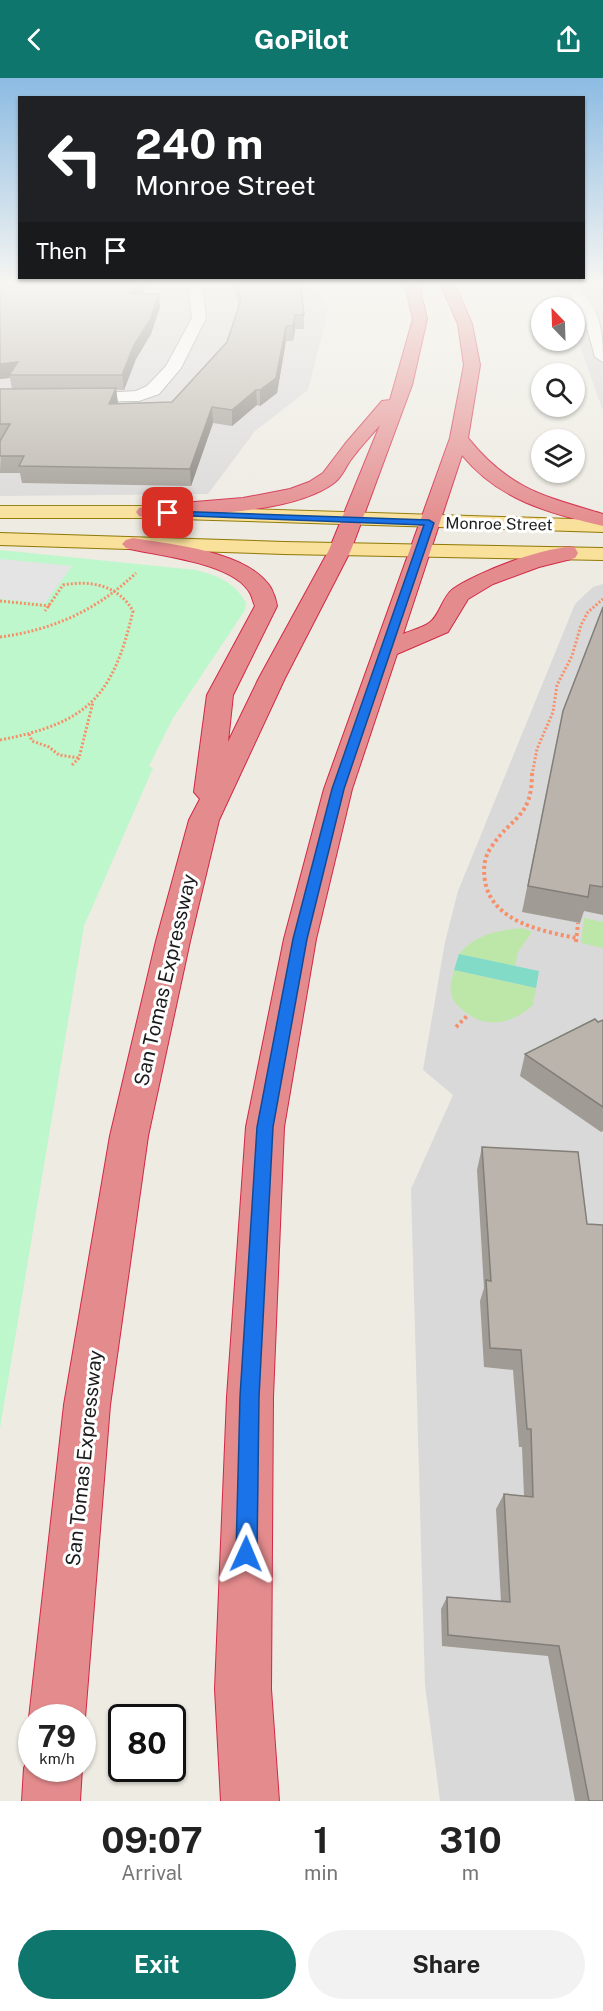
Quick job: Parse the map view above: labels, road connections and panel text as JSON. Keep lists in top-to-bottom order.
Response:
{
  "streets": {
    "highway": ["San Tomas Expressway"],
    "main road": ["Monroe Street"]
  },
  "crossings": [
    ["Monroe Street", "San Tomas Expressway"]
  ],
  "north": "top left",
  "page": {
    "header": "GoPilot",
    "turn": ["240 m", "Monroe Street"],
    "then": "Then",
    "speed": "79 km/h",
    "limit": "80",
    "eta": [
      "09:07",
      "Arrival",
      "1",
      "min",
      "310",
      "m"
    ],
    "buttons": ["Exit", "Share"]
  }
}
